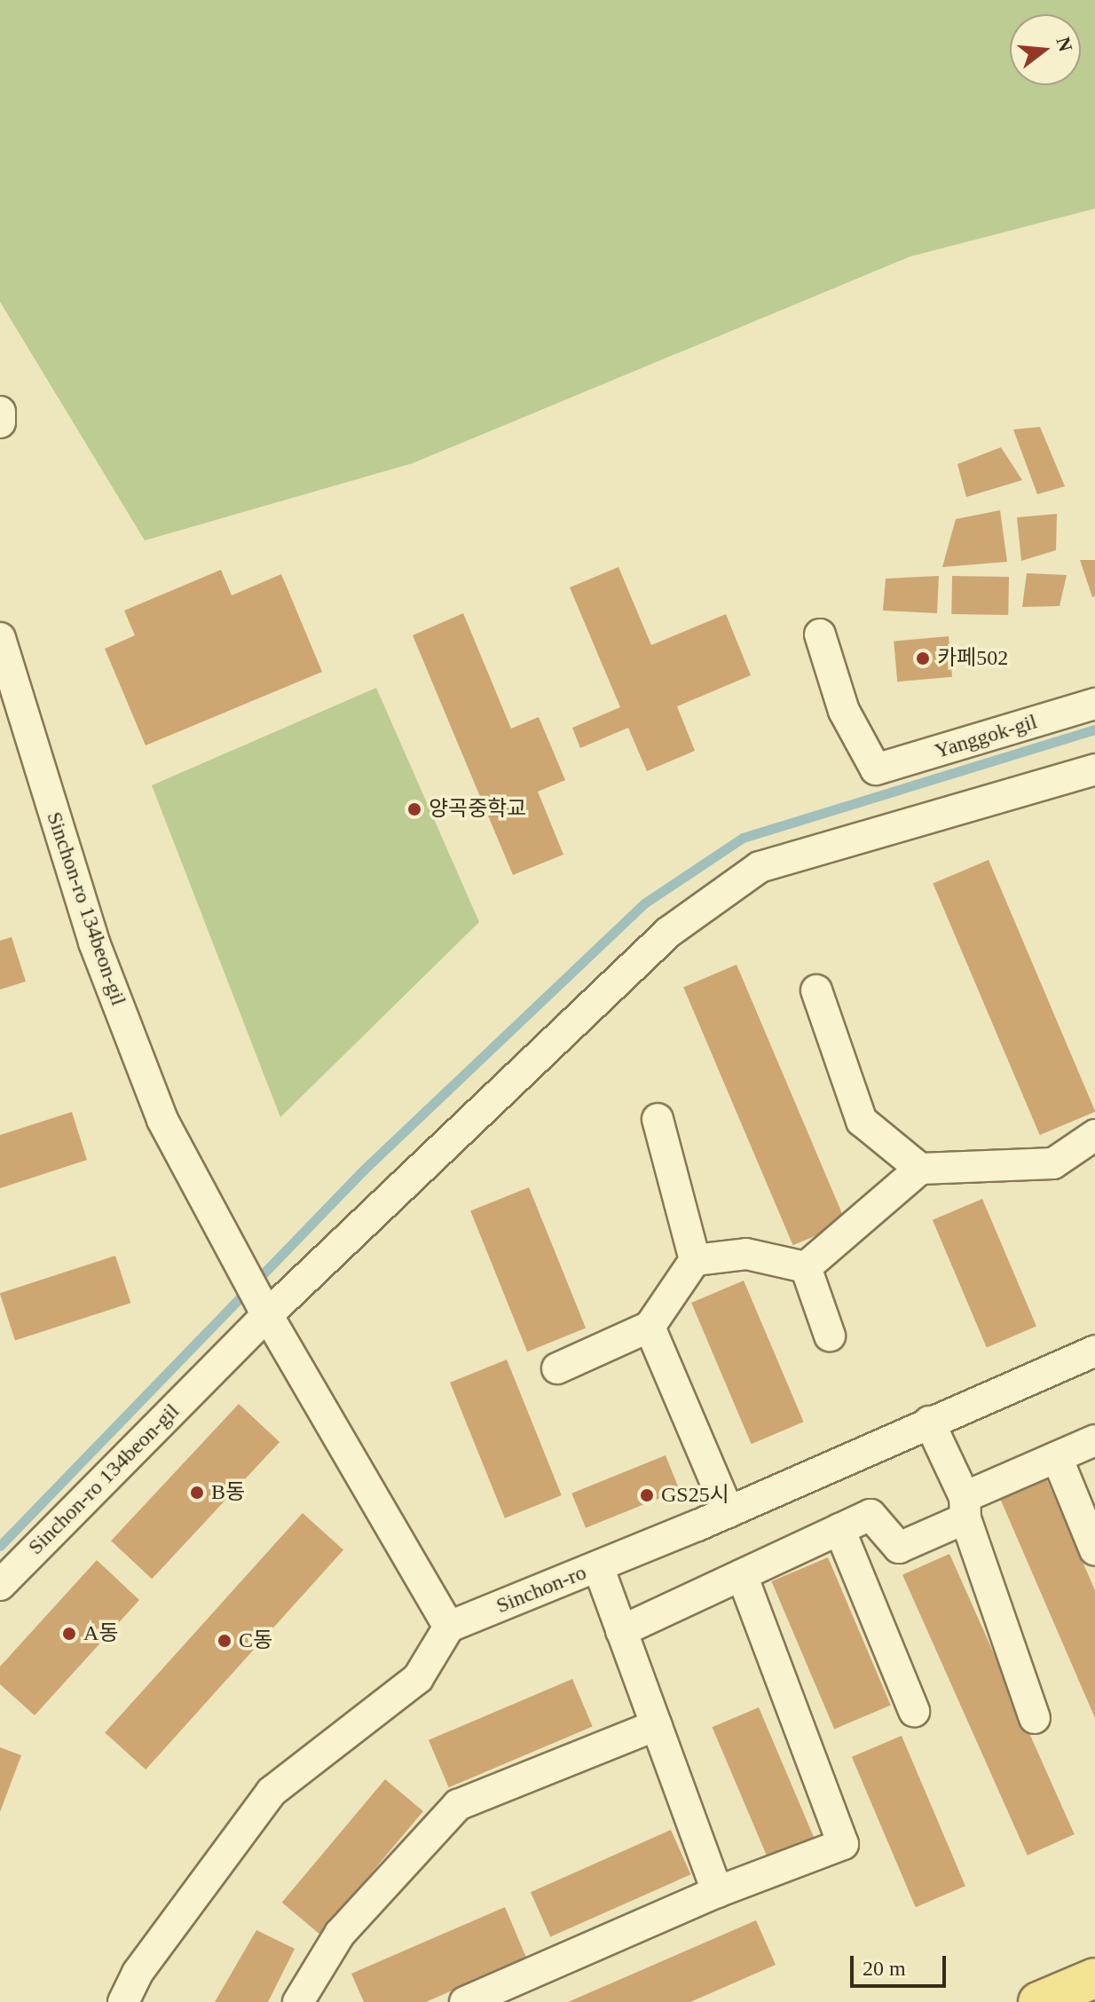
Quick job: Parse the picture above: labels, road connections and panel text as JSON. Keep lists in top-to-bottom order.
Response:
{
  "streets": {
    "street": ["Yanggok-gil", "Sinchon-ro 134beon-gil", "Sinchon-ro"]
  },
  "places": [
    "카페502",
    "양곡중학교",
    "B동",
    "GS25시",
    "A동",
    "C동"
  ],
  "scale_bar": "20 m",
  "north": "right"
}
